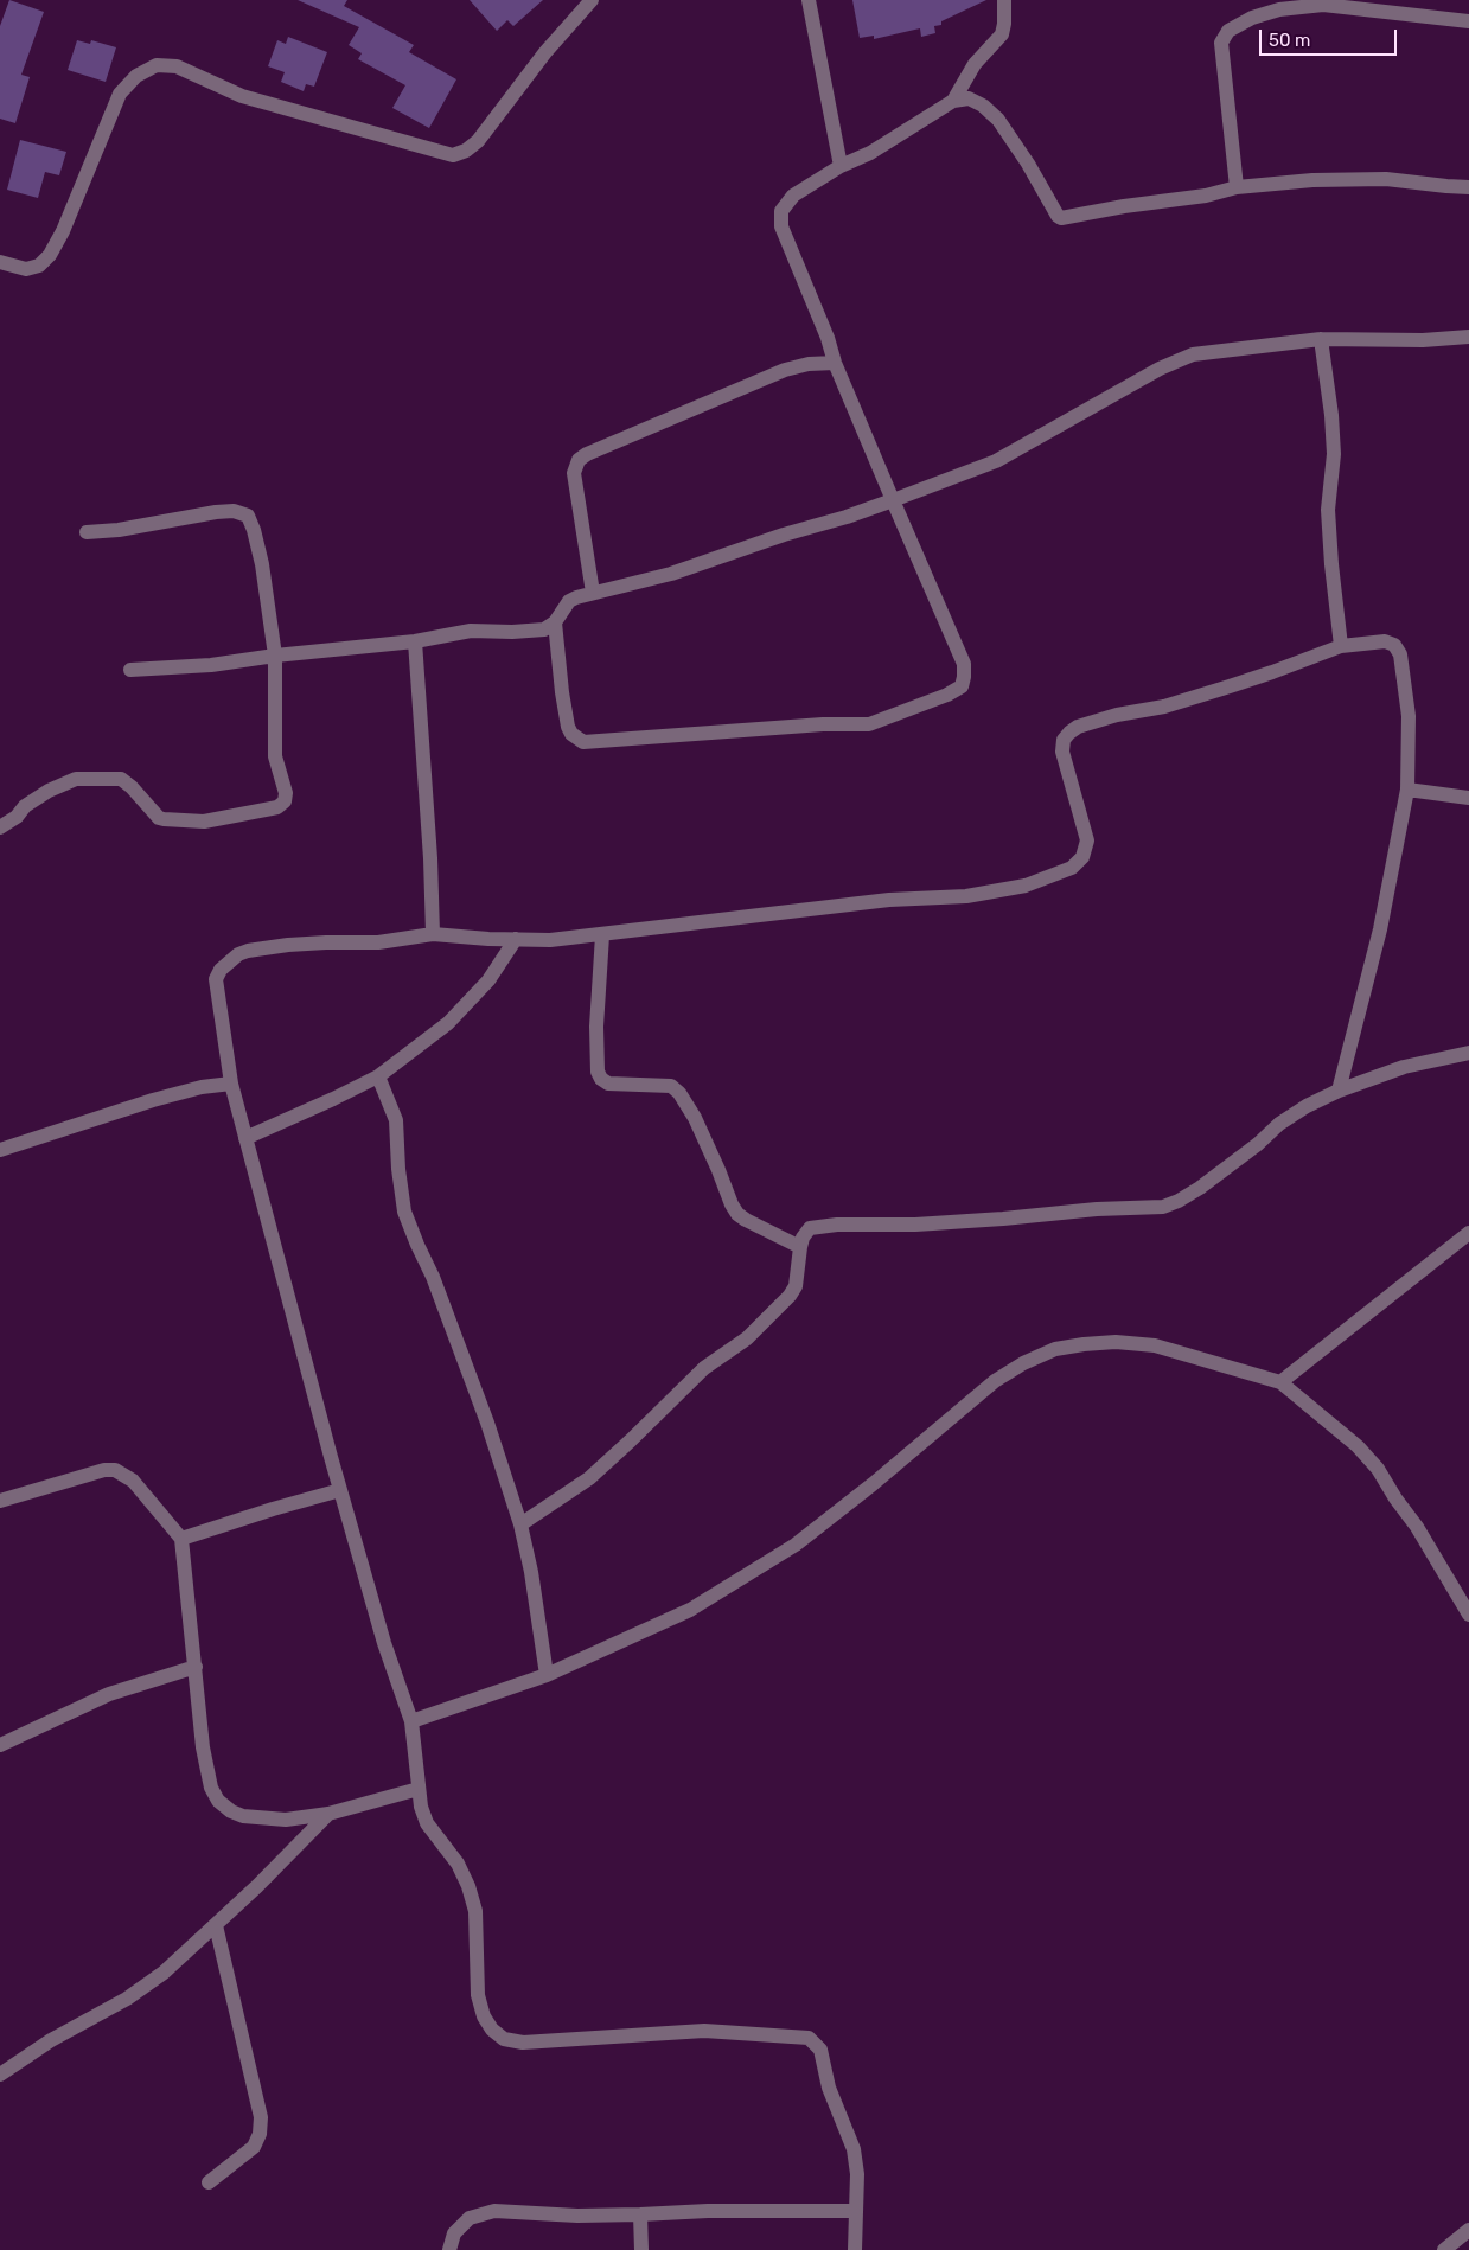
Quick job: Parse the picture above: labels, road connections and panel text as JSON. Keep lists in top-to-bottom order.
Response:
{
  "scale_bar": "50 m"
}
